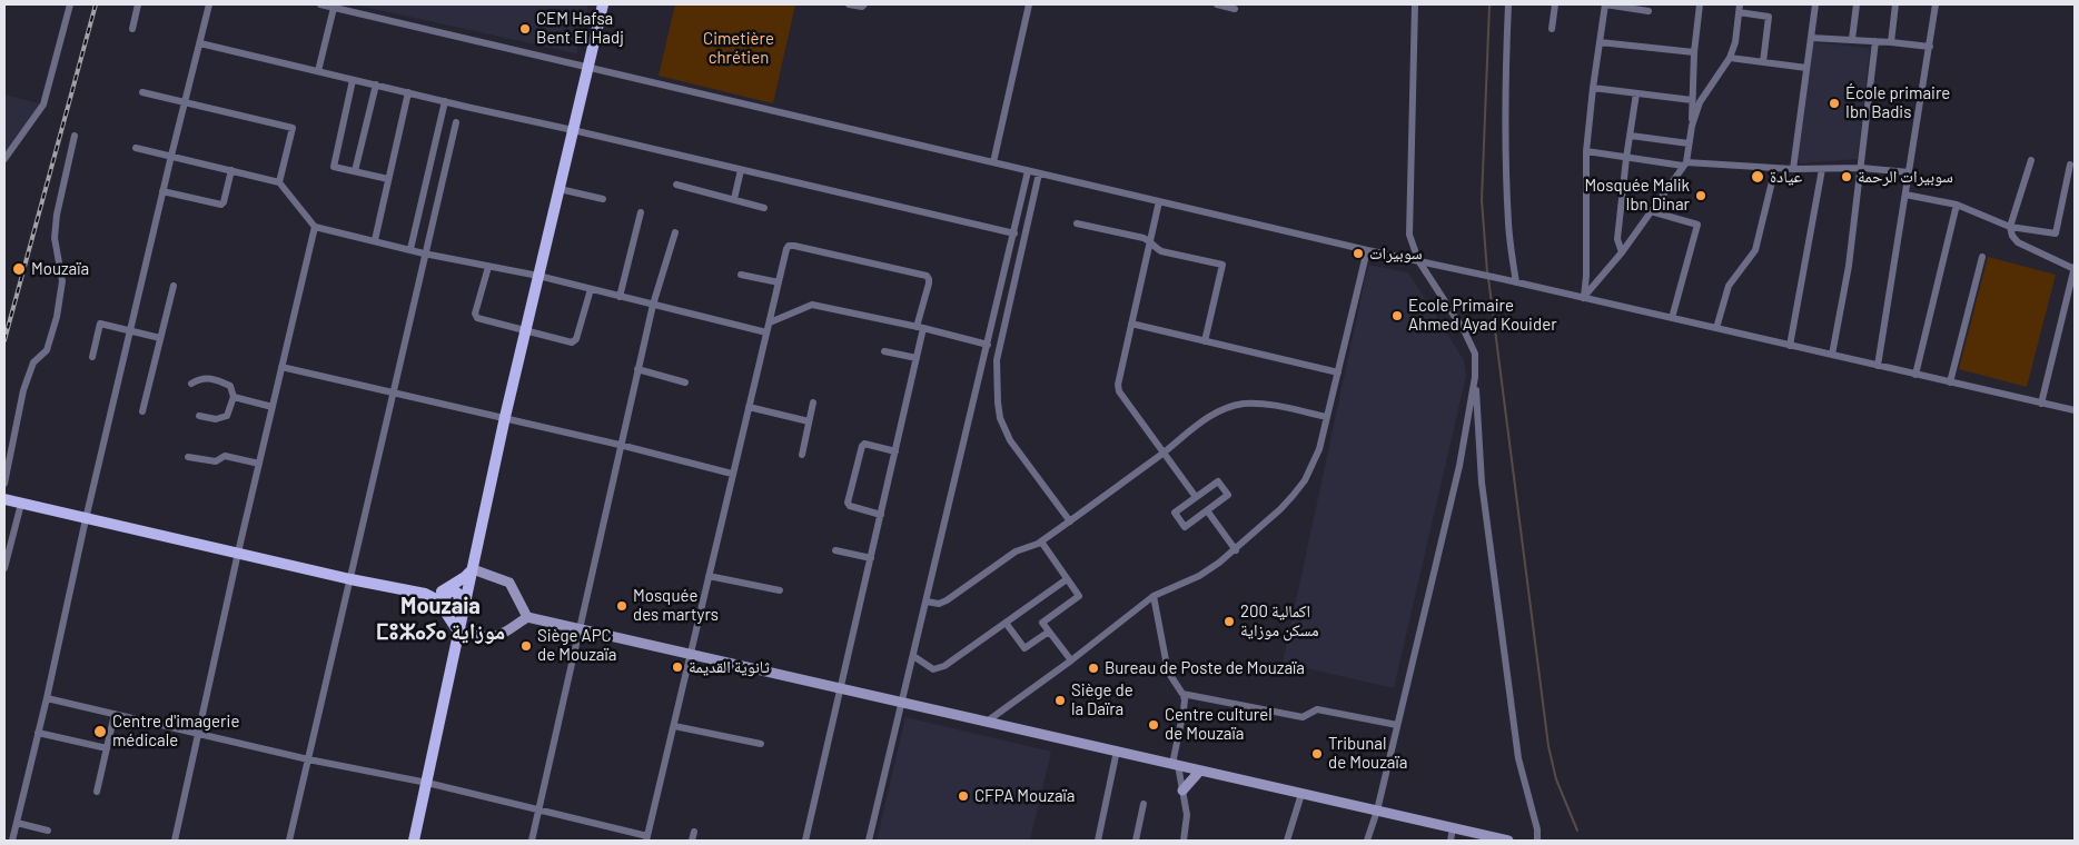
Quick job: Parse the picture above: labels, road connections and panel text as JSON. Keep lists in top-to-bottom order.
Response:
{
  "districts": ["Mouzaia ⵎⵓⵣⴰⵢⴰ موزاية"],
  "parks": ["Cimetière chrétien"],
  "places": [
    "CEM Hafsa Bent El Hadj",
    "École primaire Ibn Badis",
    "عيادة",
    "سوبيرات الرحمة",
    "Mosquée Malik Ibn Dinar",
    "سوبيرات",
    "Mouzaïa",
    "Ecole Primaire Ahmed Ayad Kouider",
    "Mosquée des martyrs",
    "اكمالية 200 مسكن موزاية",
    "Siège APC de Mouzaïa",
    "ثانوية القديمة",
    "Bureau de Poste de Mouzaïa",
    "Siège de la Daïra",
    "Centre culturel de Mouzaïa",
    "Centre d'imagerie médicale",
    "Tribunal de Mouzaïa",
    "CFPA Mouzaïa"
  ]
}
